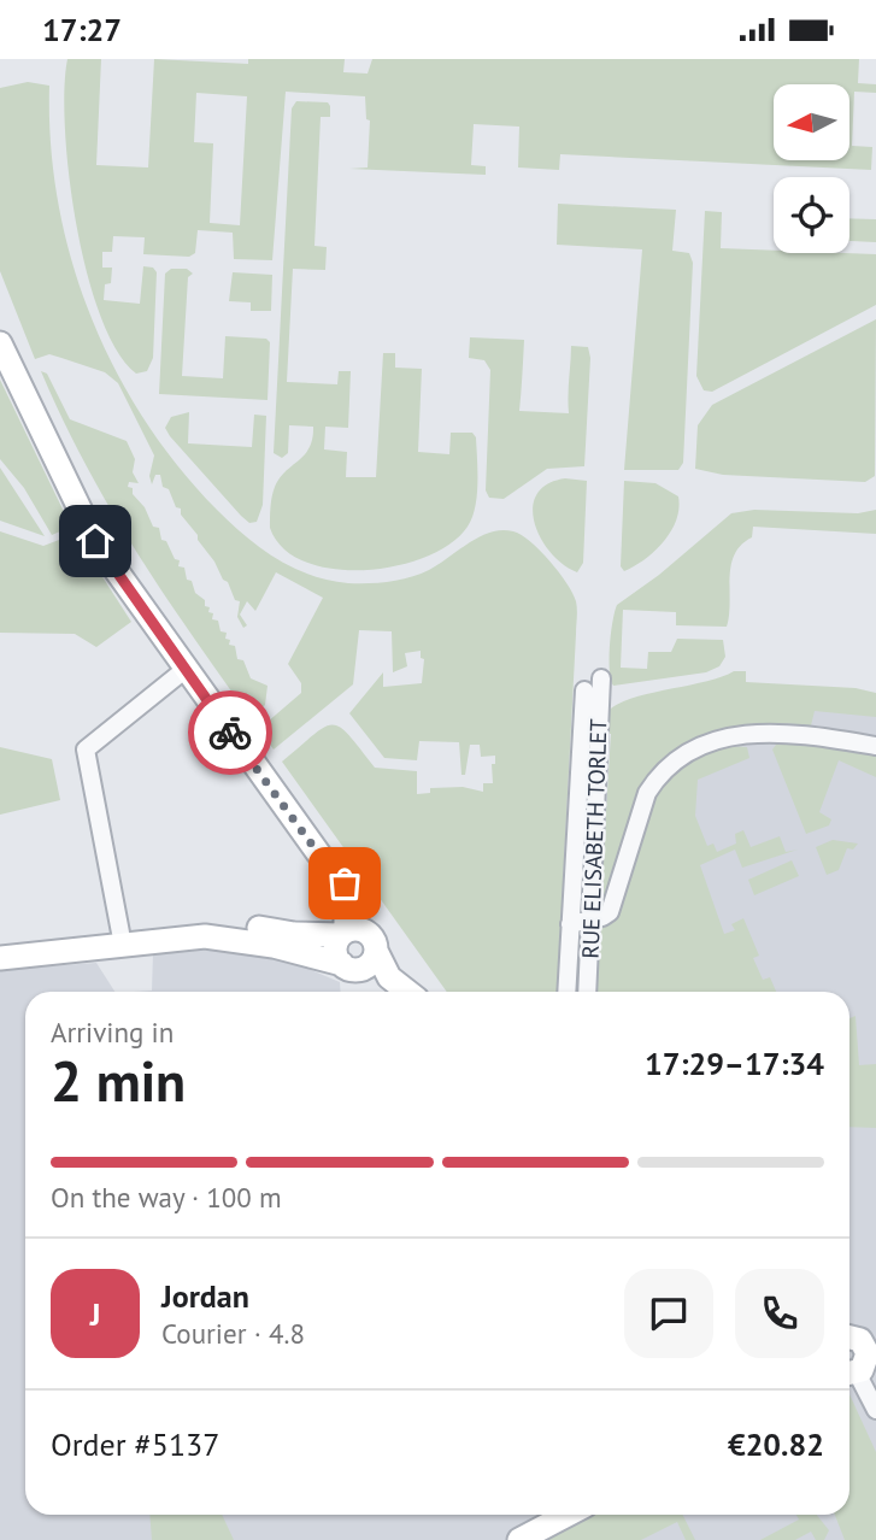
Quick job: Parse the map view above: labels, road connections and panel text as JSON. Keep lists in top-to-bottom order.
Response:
{
  "streets": {
    "street": ["RUE ELISABETH TORLET"]
  },
  "north": "left",
  "page": {
    "status": "17:27",
    "heading": ["2 min", "Arriving in", "17:29–17:34"],
    "panel": [
      "Jordan",
      "Courier · 4.8",
      "Order #5137",
      "€20.82"
    ],
    "bar": "On the way · 100 m",
    "round": "J"
  }
}
